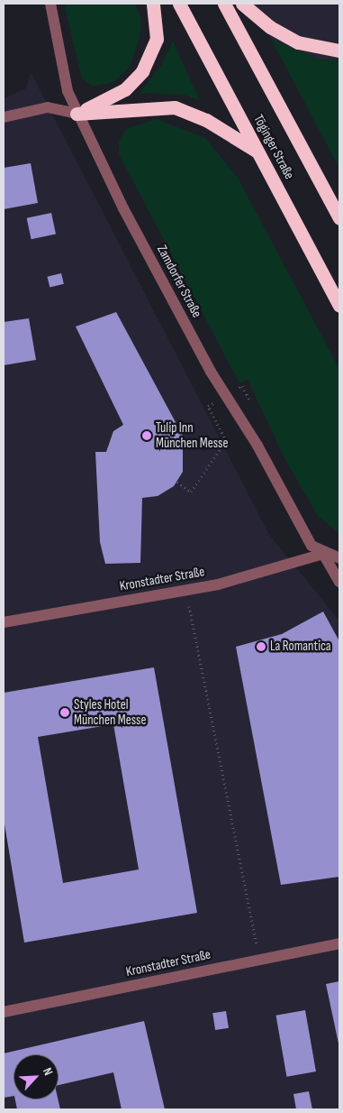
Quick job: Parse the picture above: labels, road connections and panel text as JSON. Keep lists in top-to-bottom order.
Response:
{
  "streets": {
    "highway": ["Töginger Straße"],
    "street": ["Zamdorfer Straße", "Kronstadter Straße"]
  },
  "crossings": [
    ["Zamdorfer Straße", "Kronstadter Straße"]
  ],
  "places": ["Tulip Inn München Messe", "La Romantica", "Styles Hotel München Messe"],
  "north": "top right"
}
